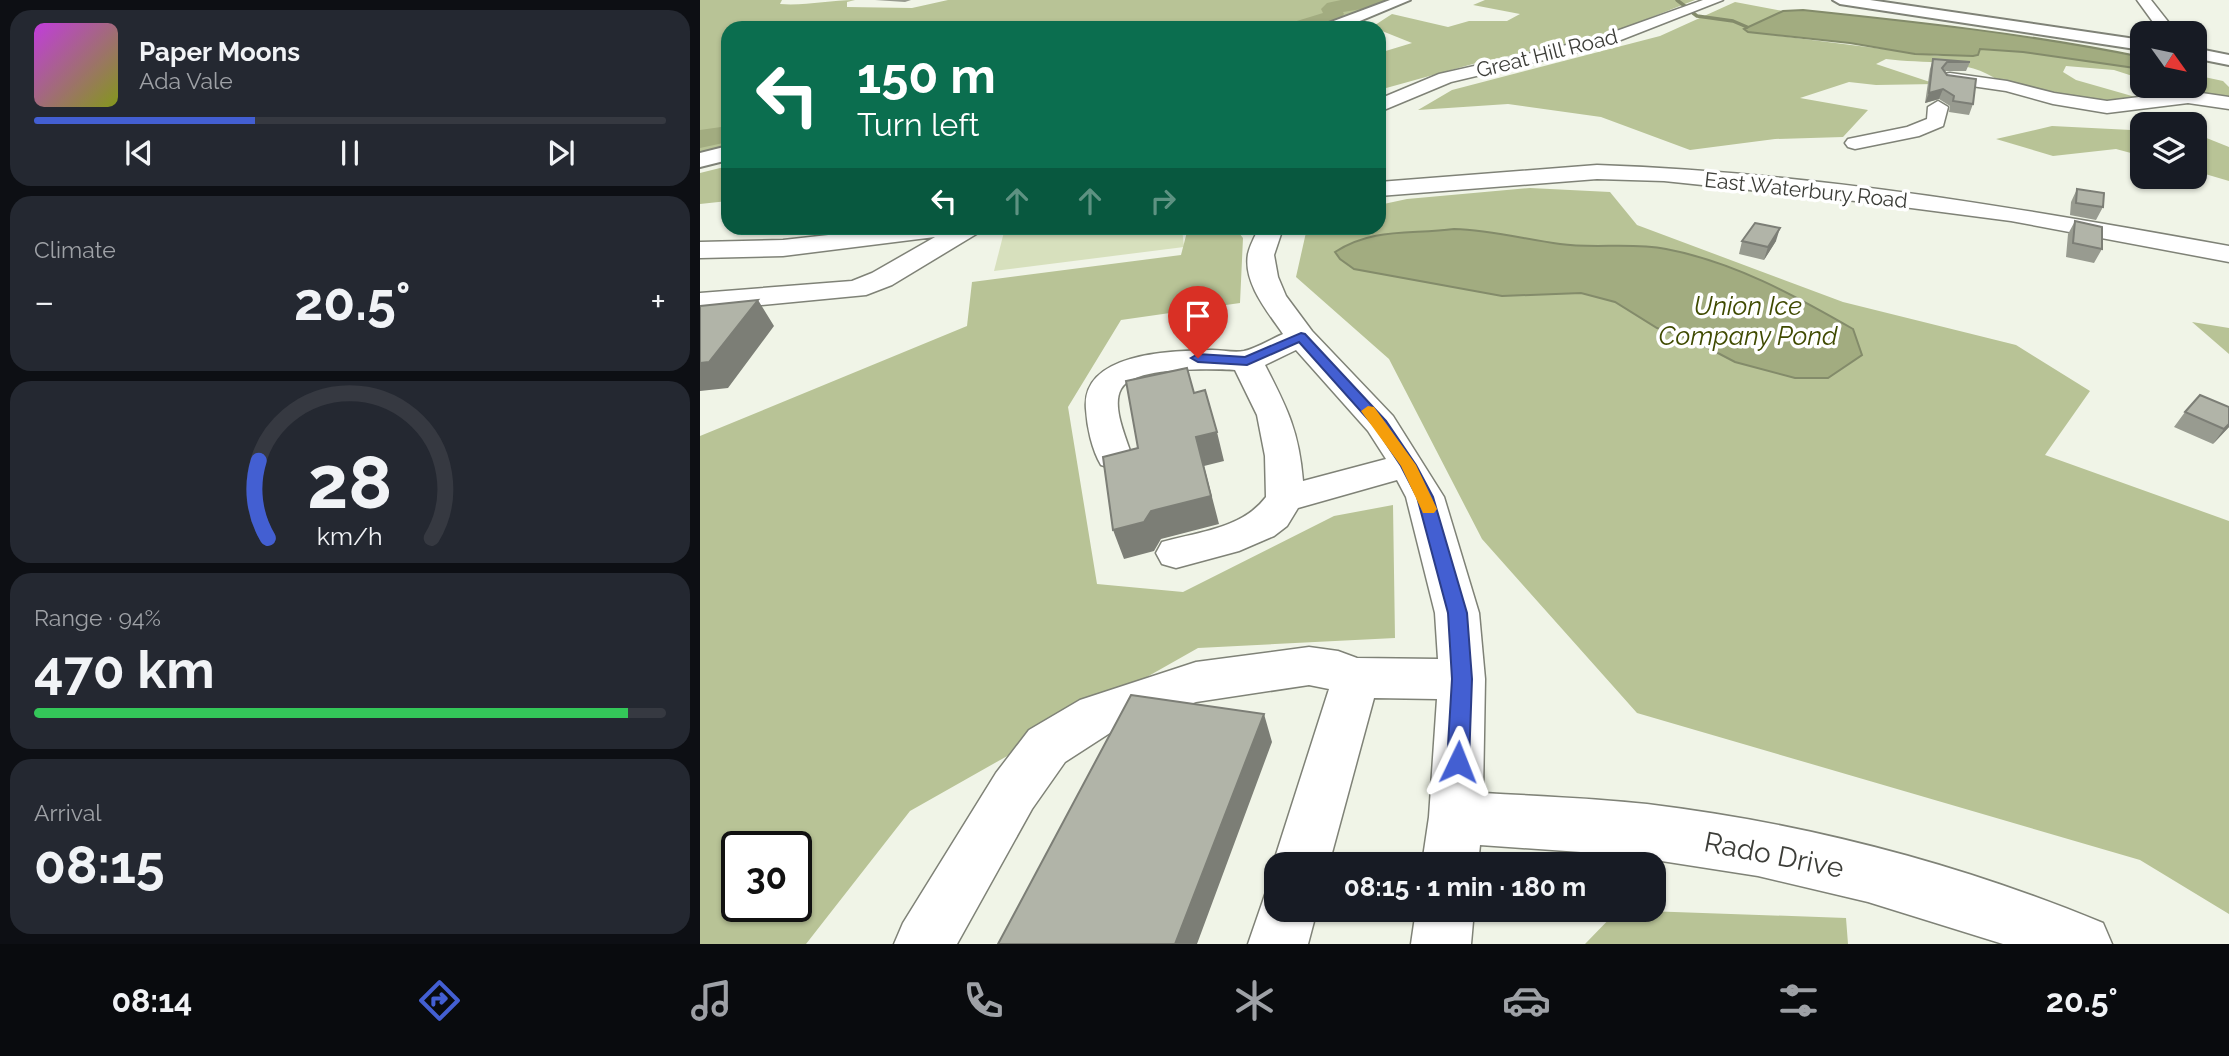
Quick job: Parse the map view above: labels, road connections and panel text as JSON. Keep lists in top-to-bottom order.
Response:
{
  "streets": {
    "street": ["Great Hill Road", "East Waterbury Road", "Rado Drive"]
  },
  "water": ["Union Ice Company Pond"],
  "north": "bottom right",
  "page": {
    "turn": ["150 m", "Turn left"],
    "song": ["Paper Moons", "Ada Vale"],
    "tile": [
      "Climate",
      ["Range · 94%", "470 km"],
      ["Arrival", "08:15"]
    ],
    "heat": ["−", "20.5°", "+"],
    "limit": "30",
    "trip": "08:15 · 1 min · 180 m",
    "tabs": ["08:14", "20.5°"],
    "gauge": ["28", "km/h"]
  }
}
